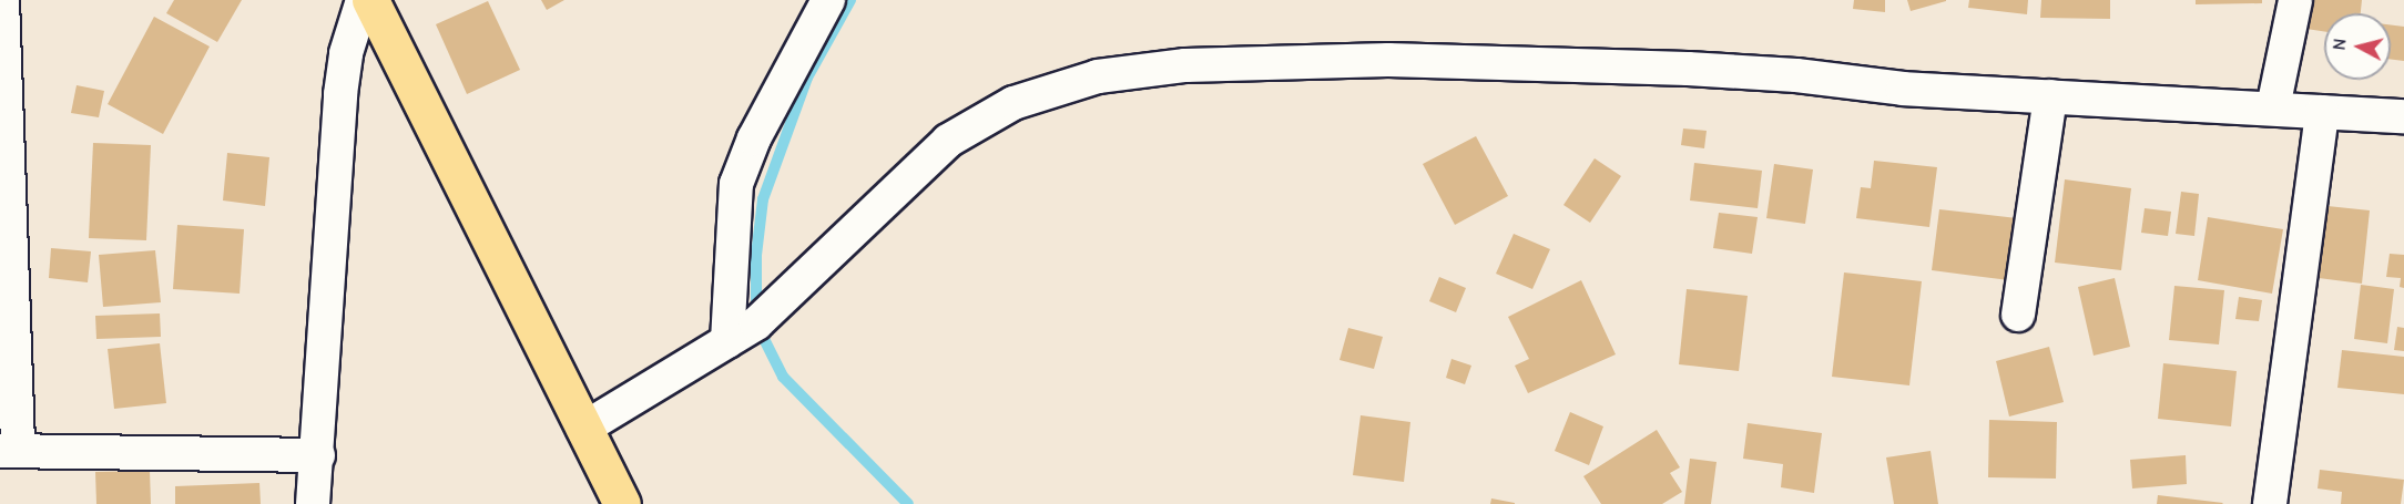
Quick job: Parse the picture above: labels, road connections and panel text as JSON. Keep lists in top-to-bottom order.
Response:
{
  "north": "left"
}
